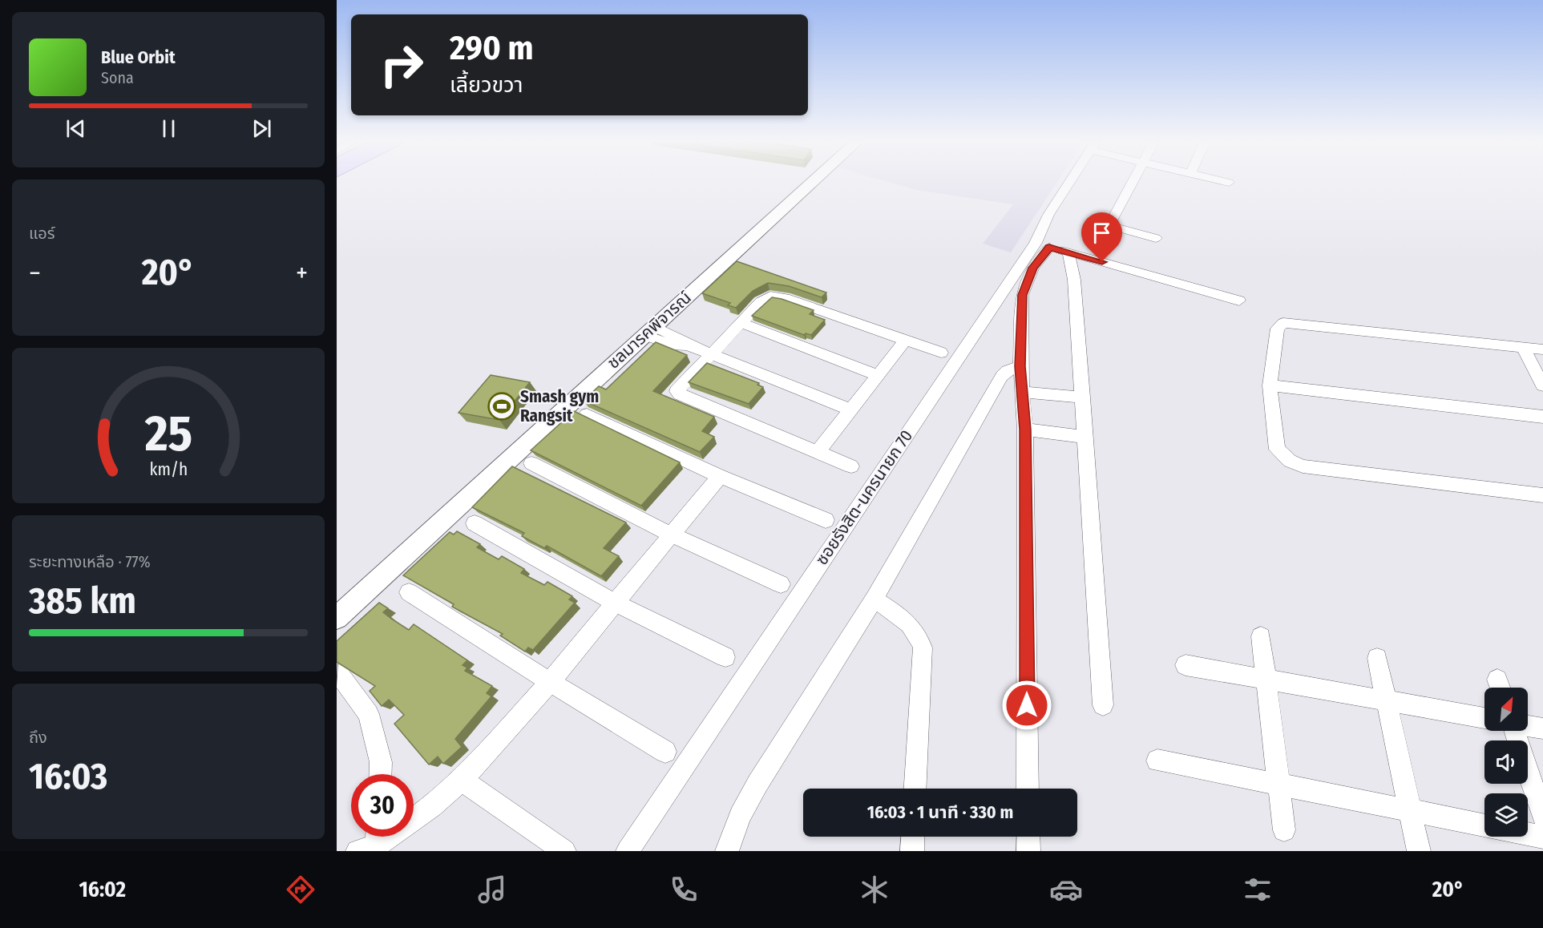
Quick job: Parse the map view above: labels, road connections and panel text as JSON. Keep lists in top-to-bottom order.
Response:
{
  "streets": {
    "street": ["ชลมารคพิจารณ์", "ซอยรังสิต-นครนายก 70"]
  },
  "places": {
    "sports": ["Smash gym Rangsit"]
  },
  "north": "top right",
  "page": {
    "turn": ["290 m", "เลี้ยวขวา"],
    "song": ["Blue Orbit", "Sona"],
    "tile": [
      "แอร์",
      ["ระยะทางเหลือ · 77%", "385 km"],
      ["ถึง", "16:03"]
    ],
    "heat": ["−", "20°", "+"],
    "limit": "30",
    "trip": "16:03 · 1 นาที · 330 m",
    "tabs": ["16:02", "20°"],
    "gauge": ["25", "km/h"]
  }
}
